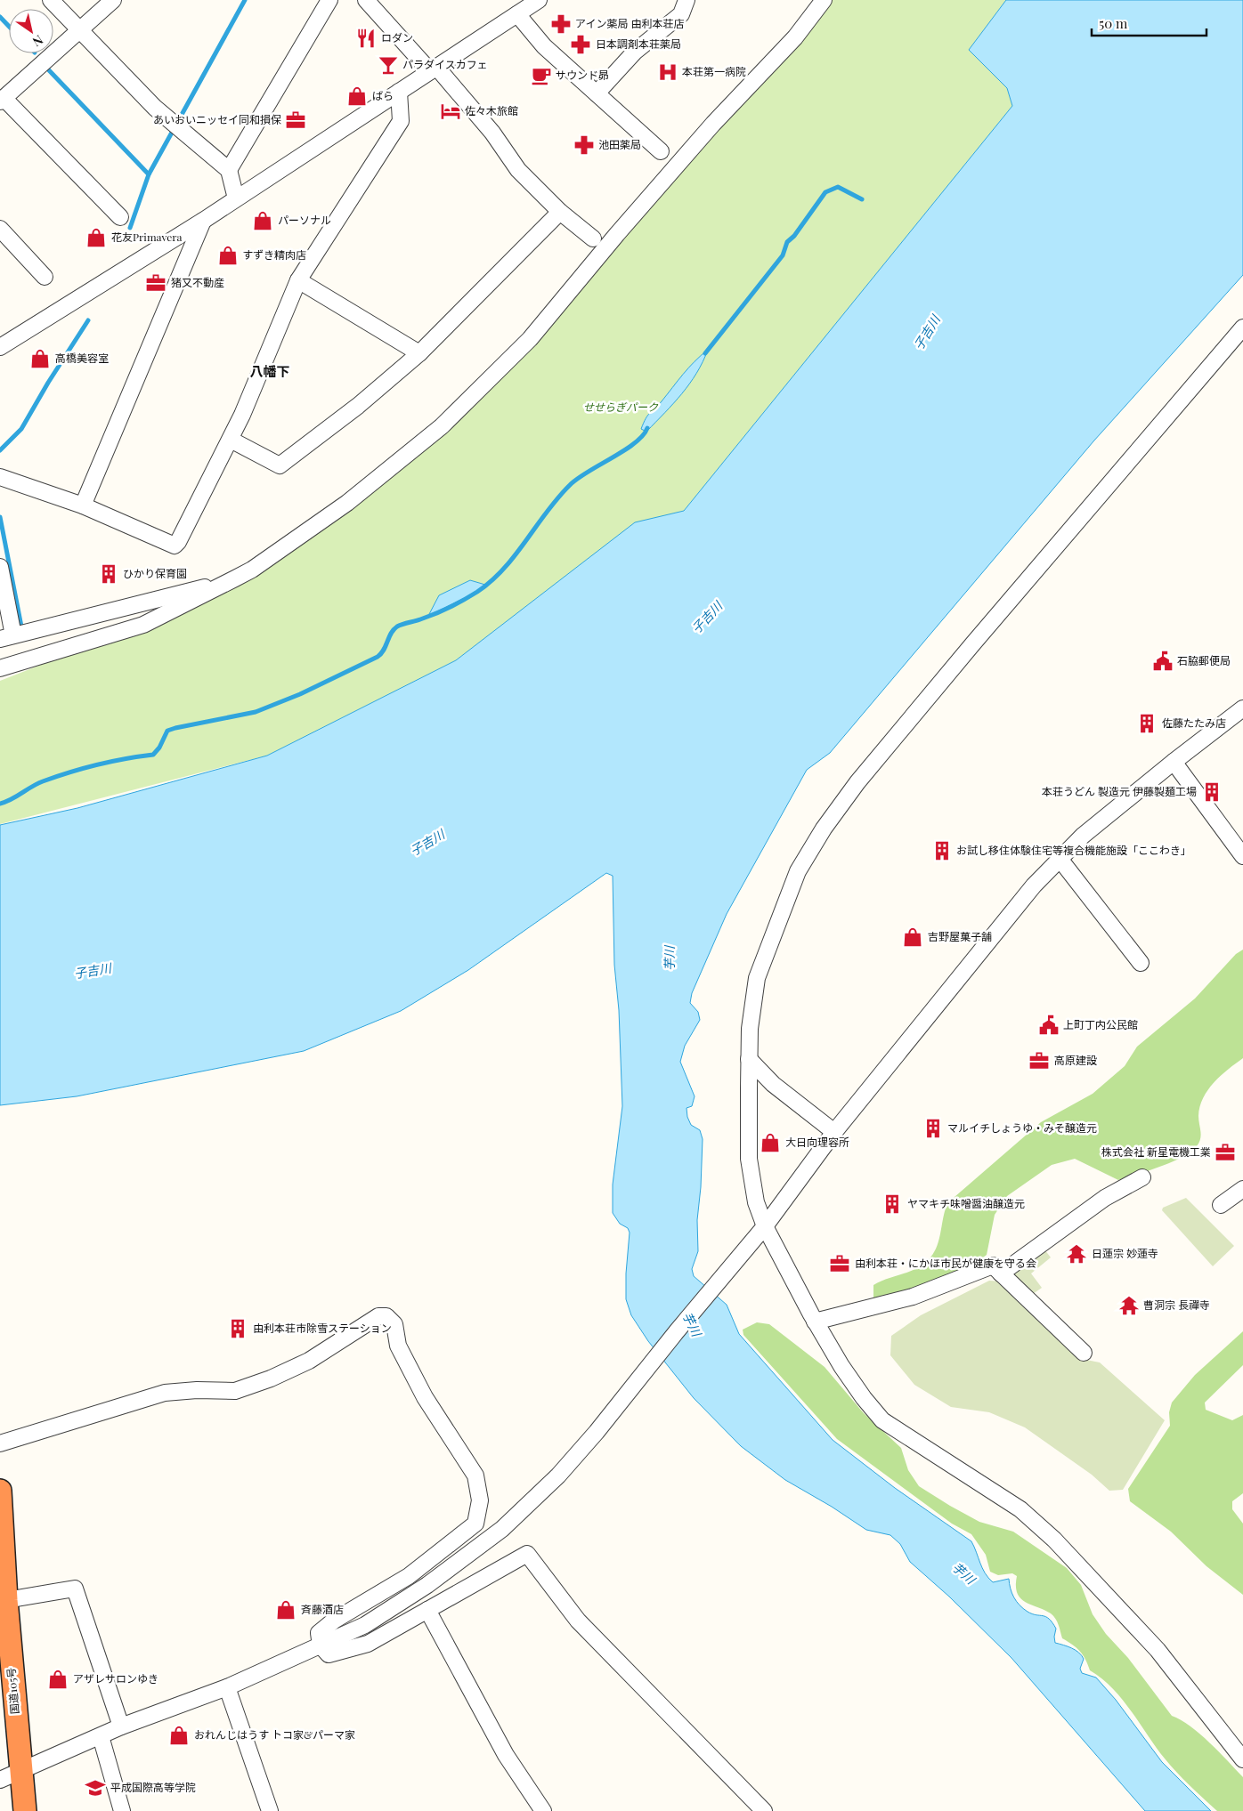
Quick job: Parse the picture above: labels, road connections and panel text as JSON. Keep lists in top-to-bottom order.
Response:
{
  "streets": {
    "highway": ["国道105号"]
  },
  "districts": ["八幡下"],
  "water": ["子吉川", "芋川"],
  "parks": ["せせらぎパーク"],
  "places": {
    "pharmacy": ["アイン薬局 由利本荘店", "日本調剤本荘薬局", "池田薬局"],
    "restaurant": ["ロダン"],
    "bar": ["パラダイスカフェ"],
    "hospital": ["本荘第一病院"],
    "cafe": ["サウンド昴"],
    "shop": [
      "ばら",
      "パーソナル",
      "花友Primavera",
      "すずき精肉店",
      "高橋美容室",
      "吉野屋菓子舗",
      "大日向理容所",
      "斉藤酒店",
      "アザレサロンゆき",
      "おれんじはうす トコ家&パーマ家"
    ],
    "hotel": ["佐々木旅館"],
    "office": [
      "あいおいニッセイ同和損保",
      "猪又不動産",
      "高原建設",
      "株式会社 新星電機工業",
      "由利本荘・にかほ市民が健康を守る会"
    ],
    "building": [
      "ひかり保育園",
      "佐藤たたみ店",
      "本荘うどん 製造元 伊藤製麺工場",
      "お試し移住体験住宅等複合機能施設「ここわき」",
      "マルイチしょうゆ・みそ醸造元",
      "ヤマキチ味噌醤油醸造元",
      "由利本荘市除雪ステーション"
    ],
    "public building": ["石脇郵便局", "上町丁内公民館"],
    "temple": ["日蓮宗 妙蓮寺", "曹洞宗 長禪寺"],
    "school or university": ["平成国際高等学院"]
  },
  "scale_bar": "50 m",
  "north": "bottom right"
}
